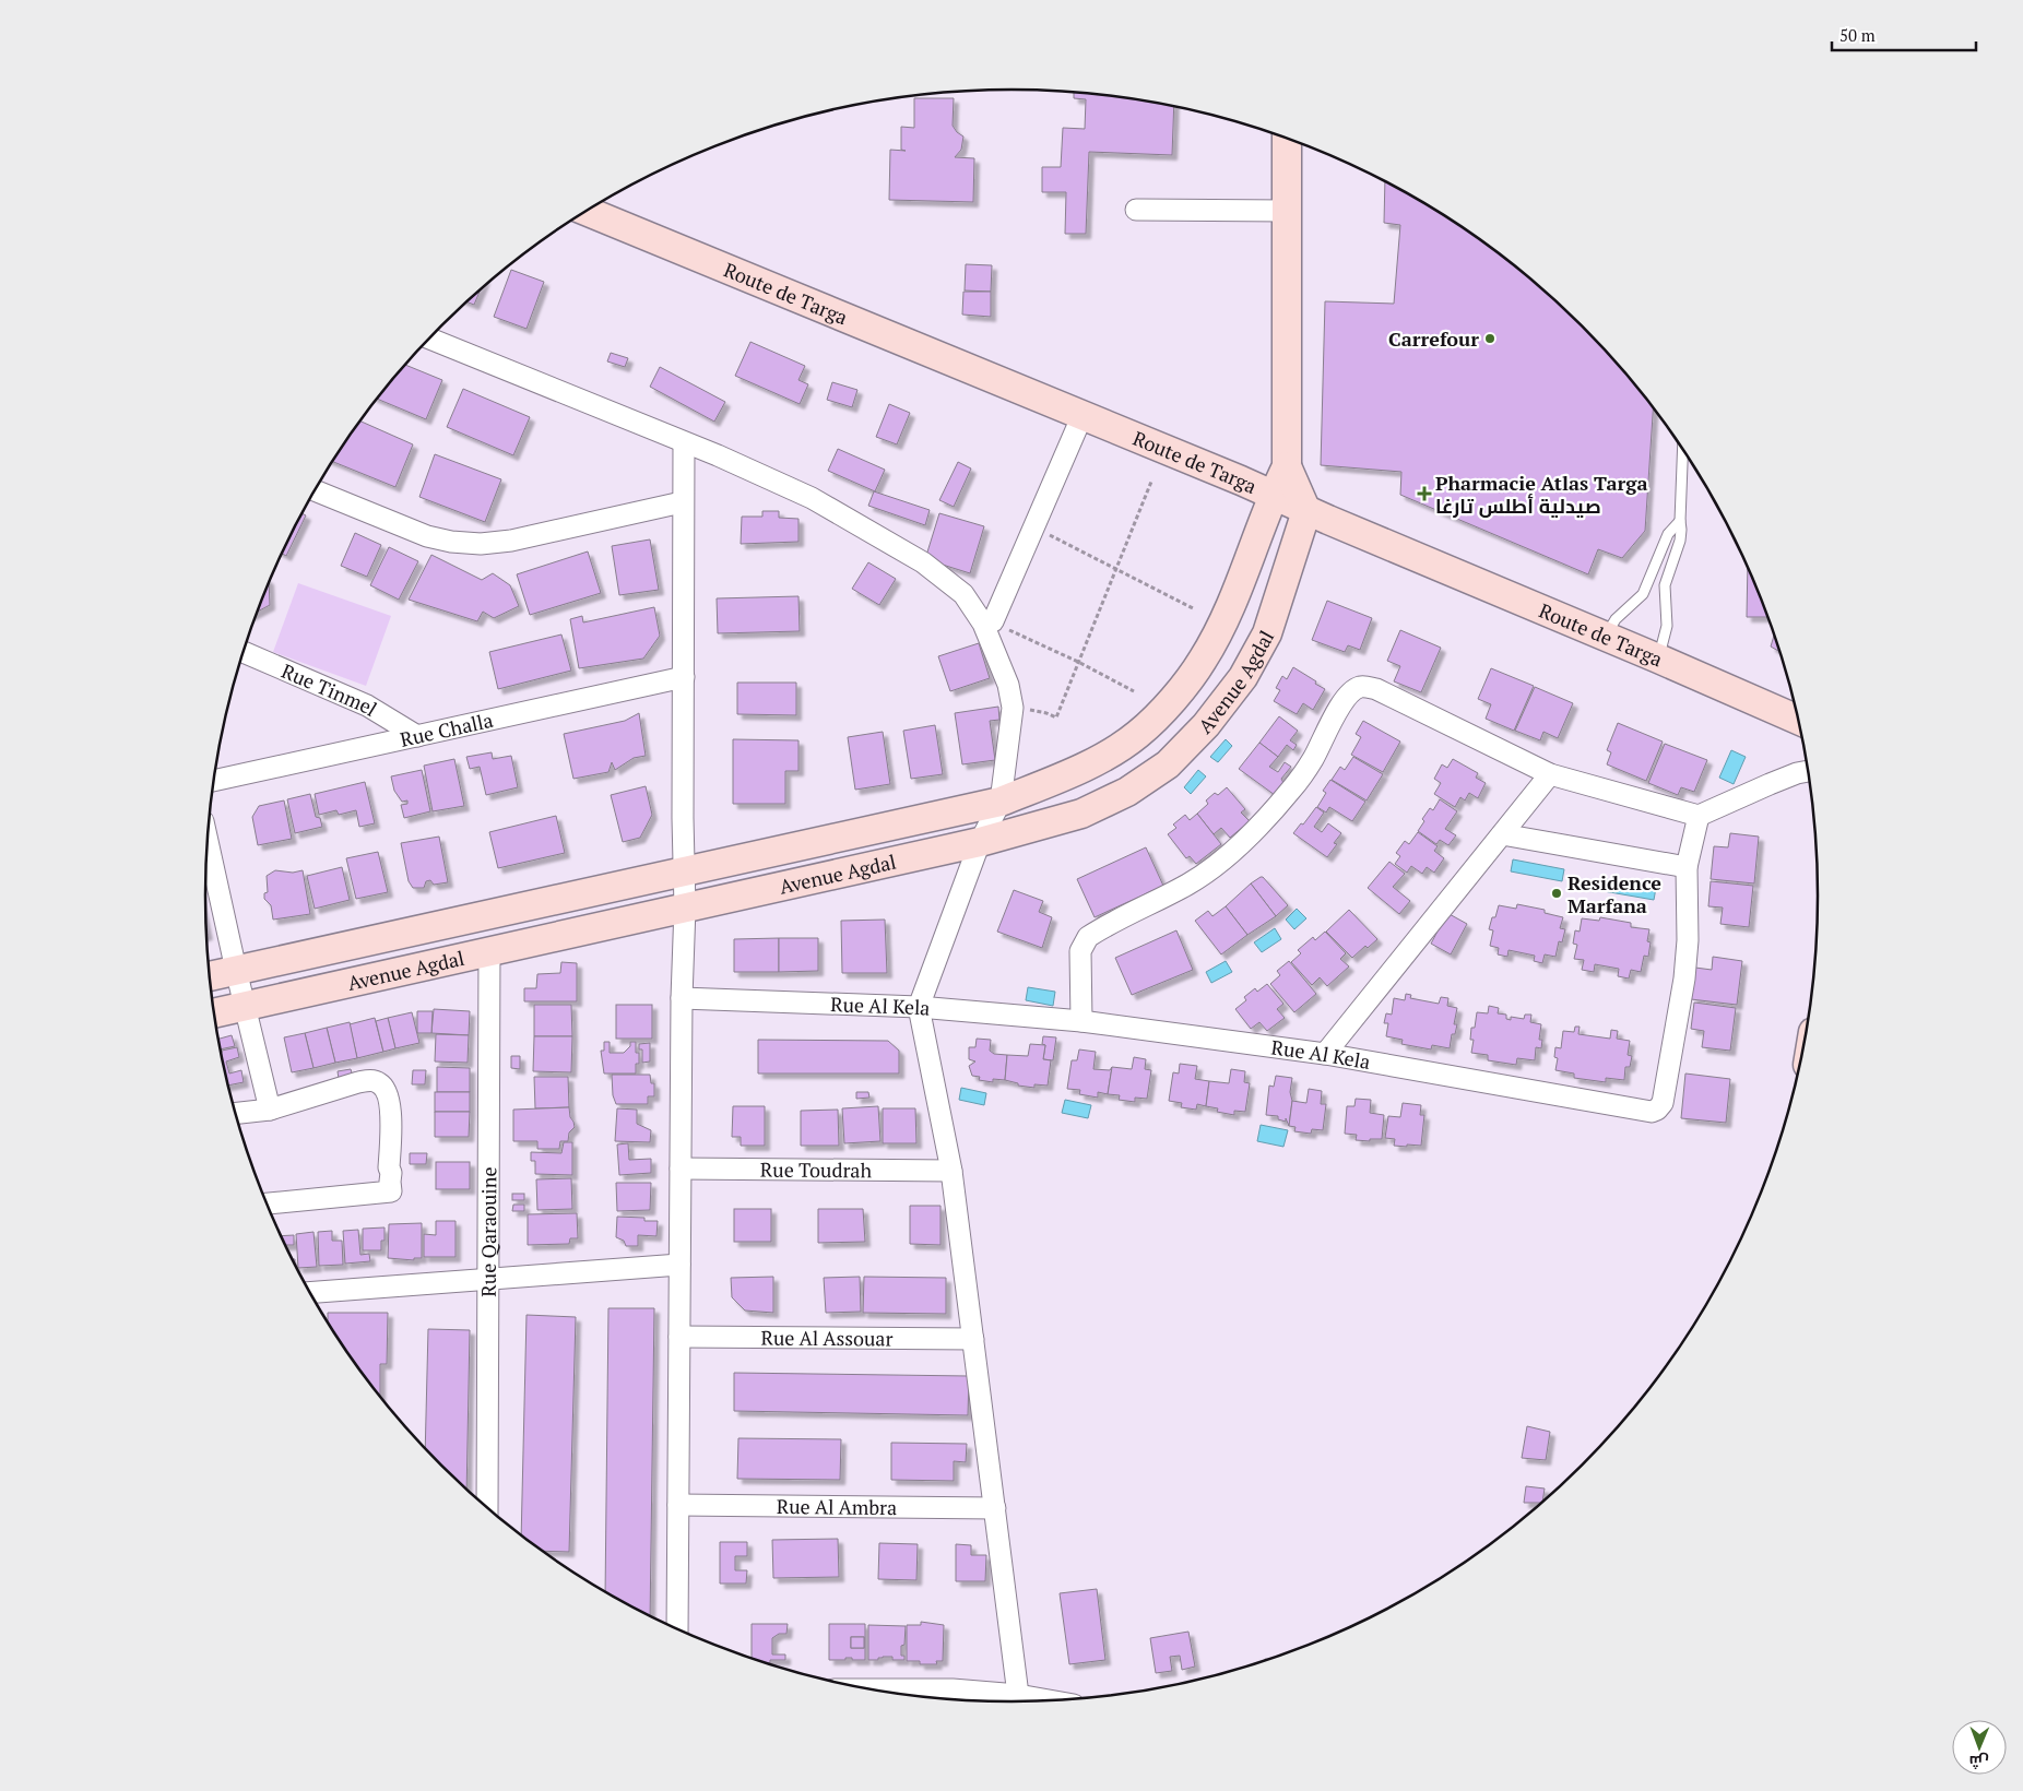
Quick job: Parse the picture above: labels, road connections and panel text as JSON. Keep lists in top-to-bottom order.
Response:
{
  "streets": {
    "street": [
      "Route de Targa",
      "Avenue Agdal",
      "Rue Tinmel",
      "Rue Challa",
      "Rue Al Kela",
      "Rue Toudrah",
      "Rue Qaraouine",
      "Rue Al Assouar",
      "Rue Al Ambra"
    ]
  },
  "crossings": [
    ["Route de Targa", "Avenue Agdal"],
    ["Avenue Agdal", "Rue Qaraouine"],
    ["Rue Tinmel", "Rue Challa"]
  ],
  "places": {
    "other": ["Carrefour", "Residence Marfana"],
    "health": ["Pharmacie Atlas Targa صيدلية أطلس تارغا"]
  },
  "scale_bar": "50 m",
  "north": "bottom"
}
